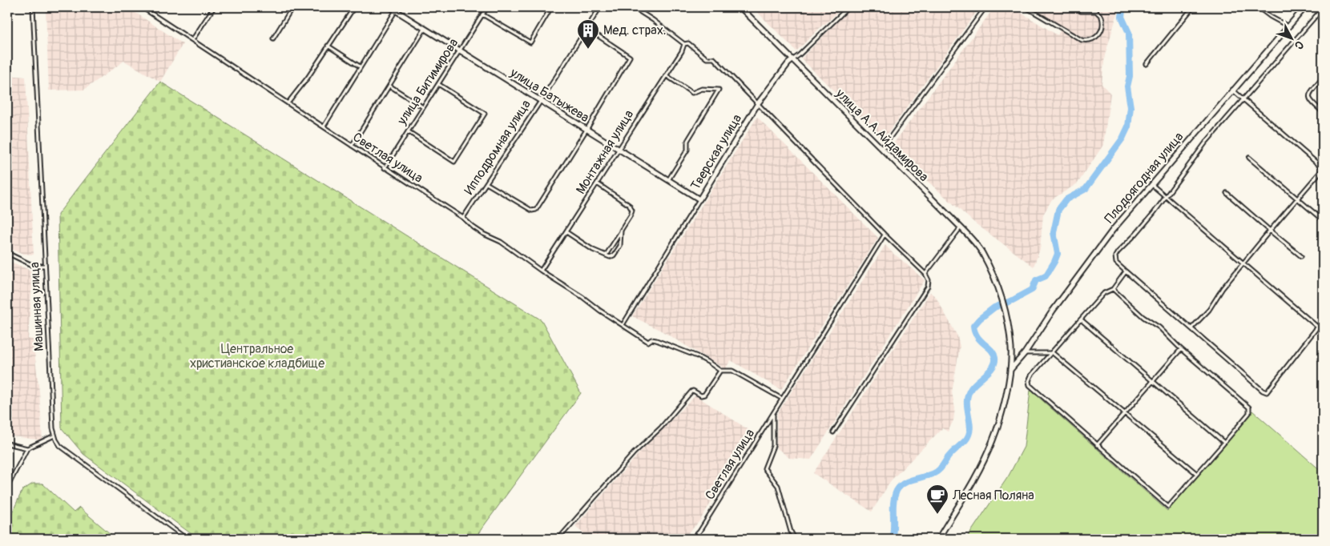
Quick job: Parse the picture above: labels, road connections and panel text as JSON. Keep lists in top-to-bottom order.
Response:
{
  "streets": {
    "street": [
      "улица Битимирова",
      "улица Батыжева",
      "улица А.А.Айдамирова",
      "Ипподромная улица",
      "Монтажная улица",
      "Тверская улица",
      "Светлая улица",
      "Плодоягодная улица",
      "Машинная улица"
    ]
  },
  "crossings": [
    ["улица Битимирова", "улица Батыжева"],
    ["улица Битимирова", "Светлая улица"],
    ["улица Батыжева", "Ипподромная улица"],
    ["улица Батыжева", "Монтажная улица"],
    ["улица Батыжева", "Тверская улица"],
    ["улица А.А.Айдамирова", "Тверская улица"],
    ["улица А.А.Айдамирова", "Плодоягодная улица"],
    ["Ипподромная улица", "Светлая улица"],
    ["Монтажная улица", "Светлая улица"],
    ["Тверская улица", "Светлая улица"]
  ],
  "parks": ["Центральное христианское кладбище"],
  "places": {
    "building": ["Мед. страх."],
    "cafe": ["Лесная Поляна"]
  },
  "north": "bottom right"
}
